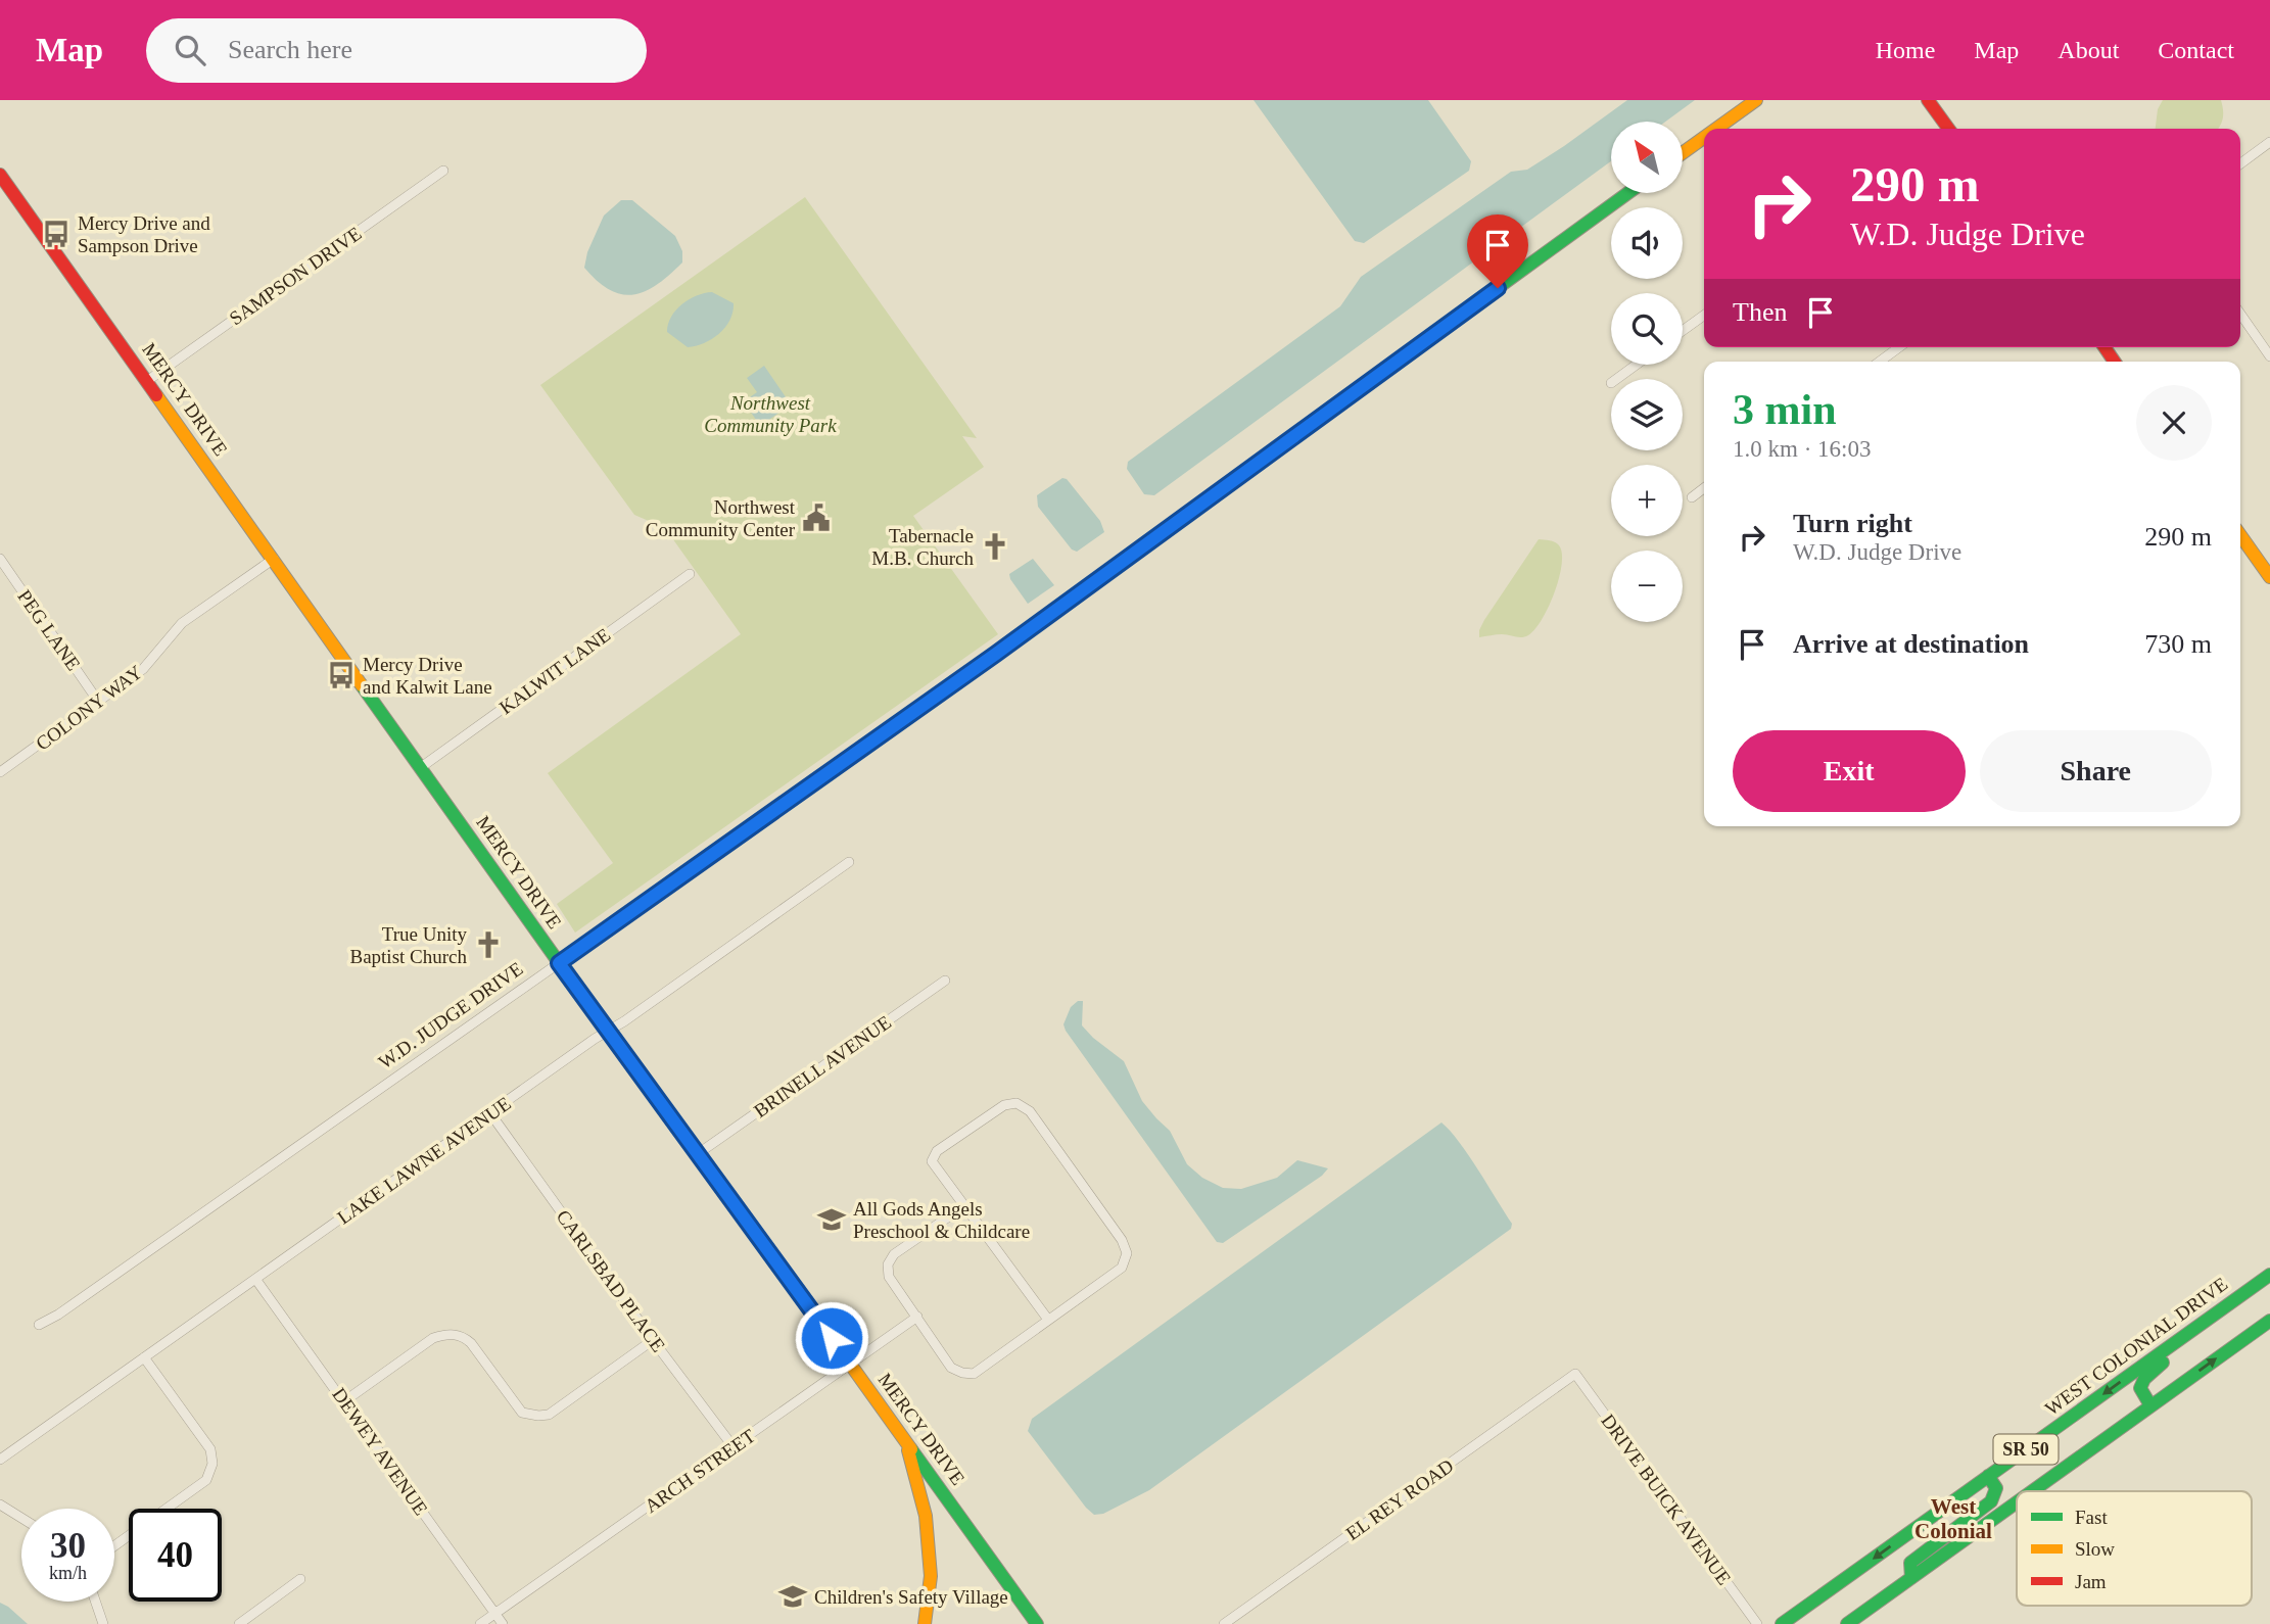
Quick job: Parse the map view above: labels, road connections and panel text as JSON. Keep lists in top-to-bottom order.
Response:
{
  "streets": {
    "main road": [
      "MERCY DRIVE",
      "W.D. JUDGE DRIVE",
      "WEST COLONIAL DRIVE",
      "SR 50"
    ],
    "street": [
      "SAMPSON DRIVE",
      "PEG LANE",
      "KALWIT LANE",
      "COLONY WAY",
      "BRINELL AVENUE",
      "LAKE LAWNE AVENUE",
      "CARLSBAD PLACE",
      "DEWEY AVENUE",
      "ARCH STREET",
      "EL REY ROAD",
      "DRIVE BUICK AVENUE"
    ]
  },
  "crossings": [
    ["SAMPSON DRIVE", "MERCY DRIVE"],
    ["MERCY DRIVE", "KALWIT LANE"],
    ["MERCY DRIVE", "COLONY WAY"],
    ["MERCY DRIVE", "W.D. JUDGE DRIVE"],
    ["MERCY DRIVE", "BRINELL AVENUE"],
    ["MERCY DRIVE", "LAKE LAWNE AVENUE"],
    ["MERCY DRIVE", "ARCH STREET"],
    ["PEG LANE", "COLONY WAY"],
    ["LAKE LAWNE AVENUE", "CARLSBAD PLACE"],
    ["LAKE LAWNE AVENUE", "DEWEY AVENUE"],
    ["CARLSBAD PLACE", "ARCH STREET"],
    ["DEWEY AVENUE", "ARCH STREET"],
    ["EL REY ROAD", "DRIVE BUICK AVENUE"]
  ],
  "districts": ["West Colonial"],
  "parks": ["Northwest Community Park"],
  "places": {
    "bus stop": ["Mercy Drive and Sampson Drive", "Mercy Drive and Kalwit Lane"],
    "public building": ["Northwest Community Center"],
    "church": ["Tabernacle M.B. Church", "True Unity Baptist Church"],
    "school or university": ["All Gods Angels Preschool & Childcare", "Children's Safety Village"]
  },
  "legend": ["Fast", "Slow", "Jam"],
  "north": "top left",
  "page": {
    "header": "Map",
    "search": "Search here",
    "nav": [
      "Home",
      "Map",
      "About",
      "Contact"
    ],
    "map_buttons": ["+", "−"],
    "turn": ["290 m", "W.D. Judge Drive"],
    "then": "Then",
    "heading": ["3 min", "1.0 km · 16:03"],
    "list": [
      {
        "name": "Turn right",
        "note": "W.D. Judge Drive",
        "value": "290 m"
      },
      {
        "name": "Arrive at destination",
        "value": "730 m"
      }
    ],
    "buttons": ["Exit", "Share"],
    "speed": "30 km/h",
    "limit": "40"
  }
}
